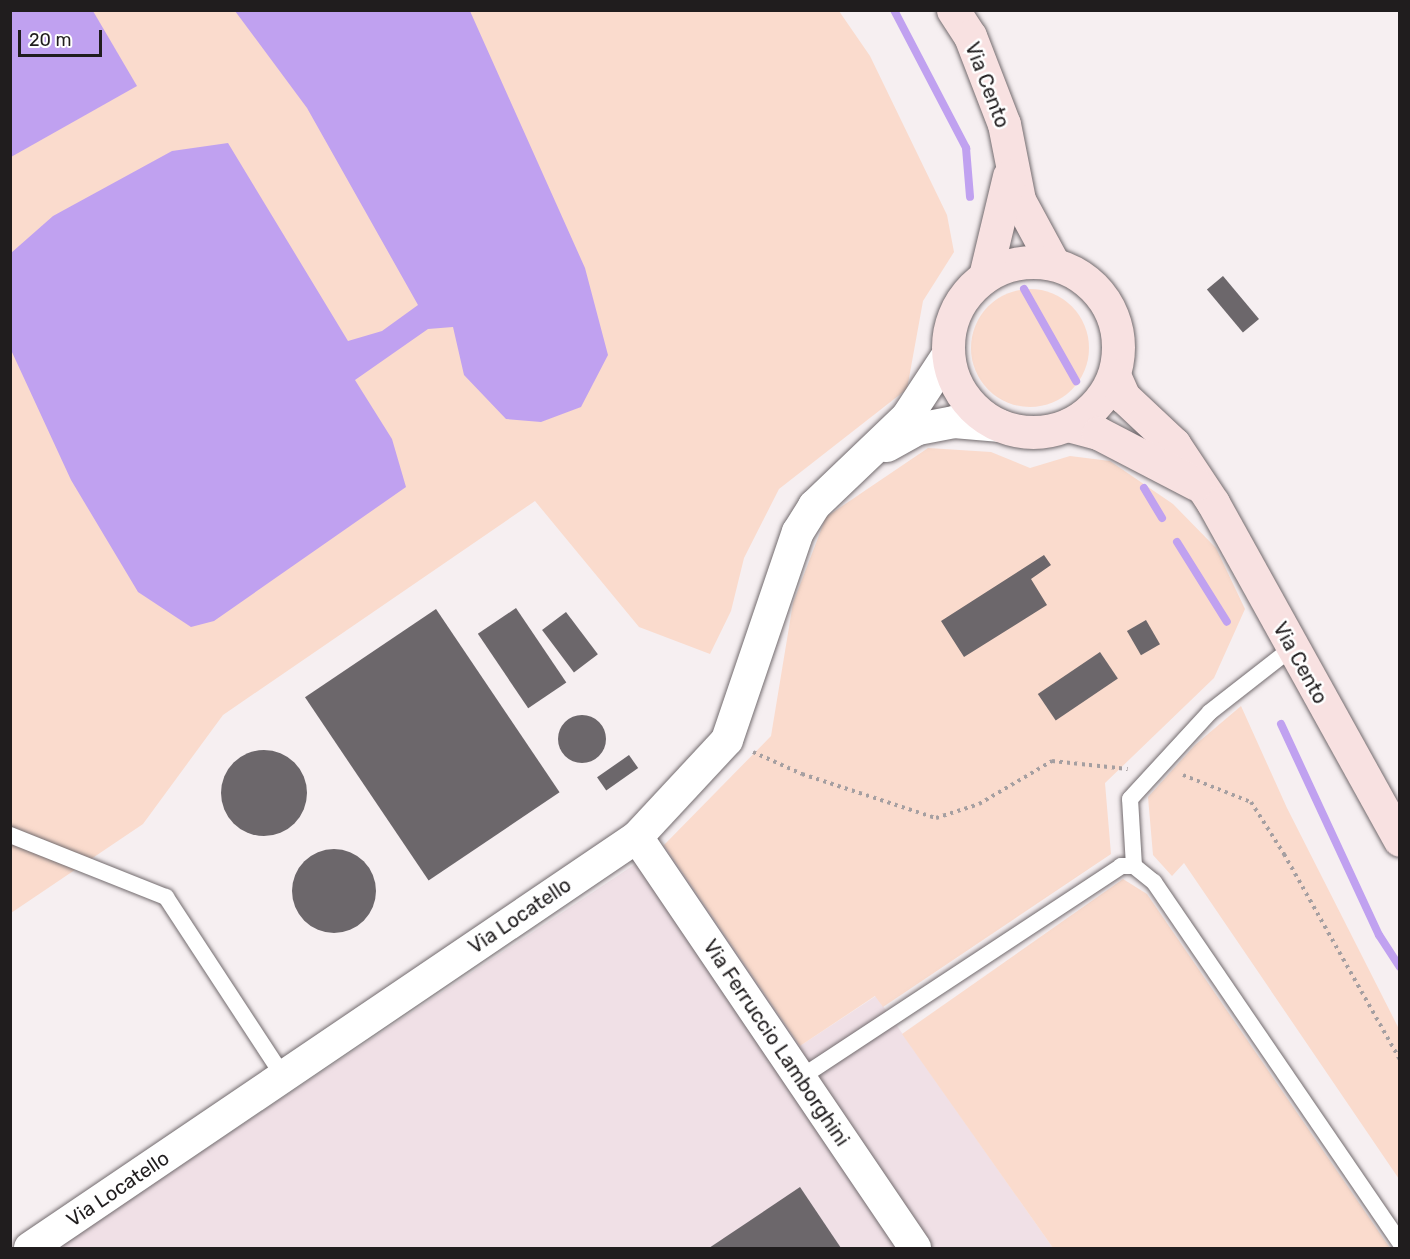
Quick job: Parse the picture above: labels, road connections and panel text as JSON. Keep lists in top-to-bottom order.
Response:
{
  "streets": {
    "main road": ["Via Cento"],
    "street": ["Via Locatello", "Via Ferruccio Lamborghini"]
  },
  "crossings": [
    ["Via Cento", "Via Locatello"],
    ["Via Locatello", "Via Ferruccio Lamborghini"]
  ],
  "scale_bar": "20 m"
}
